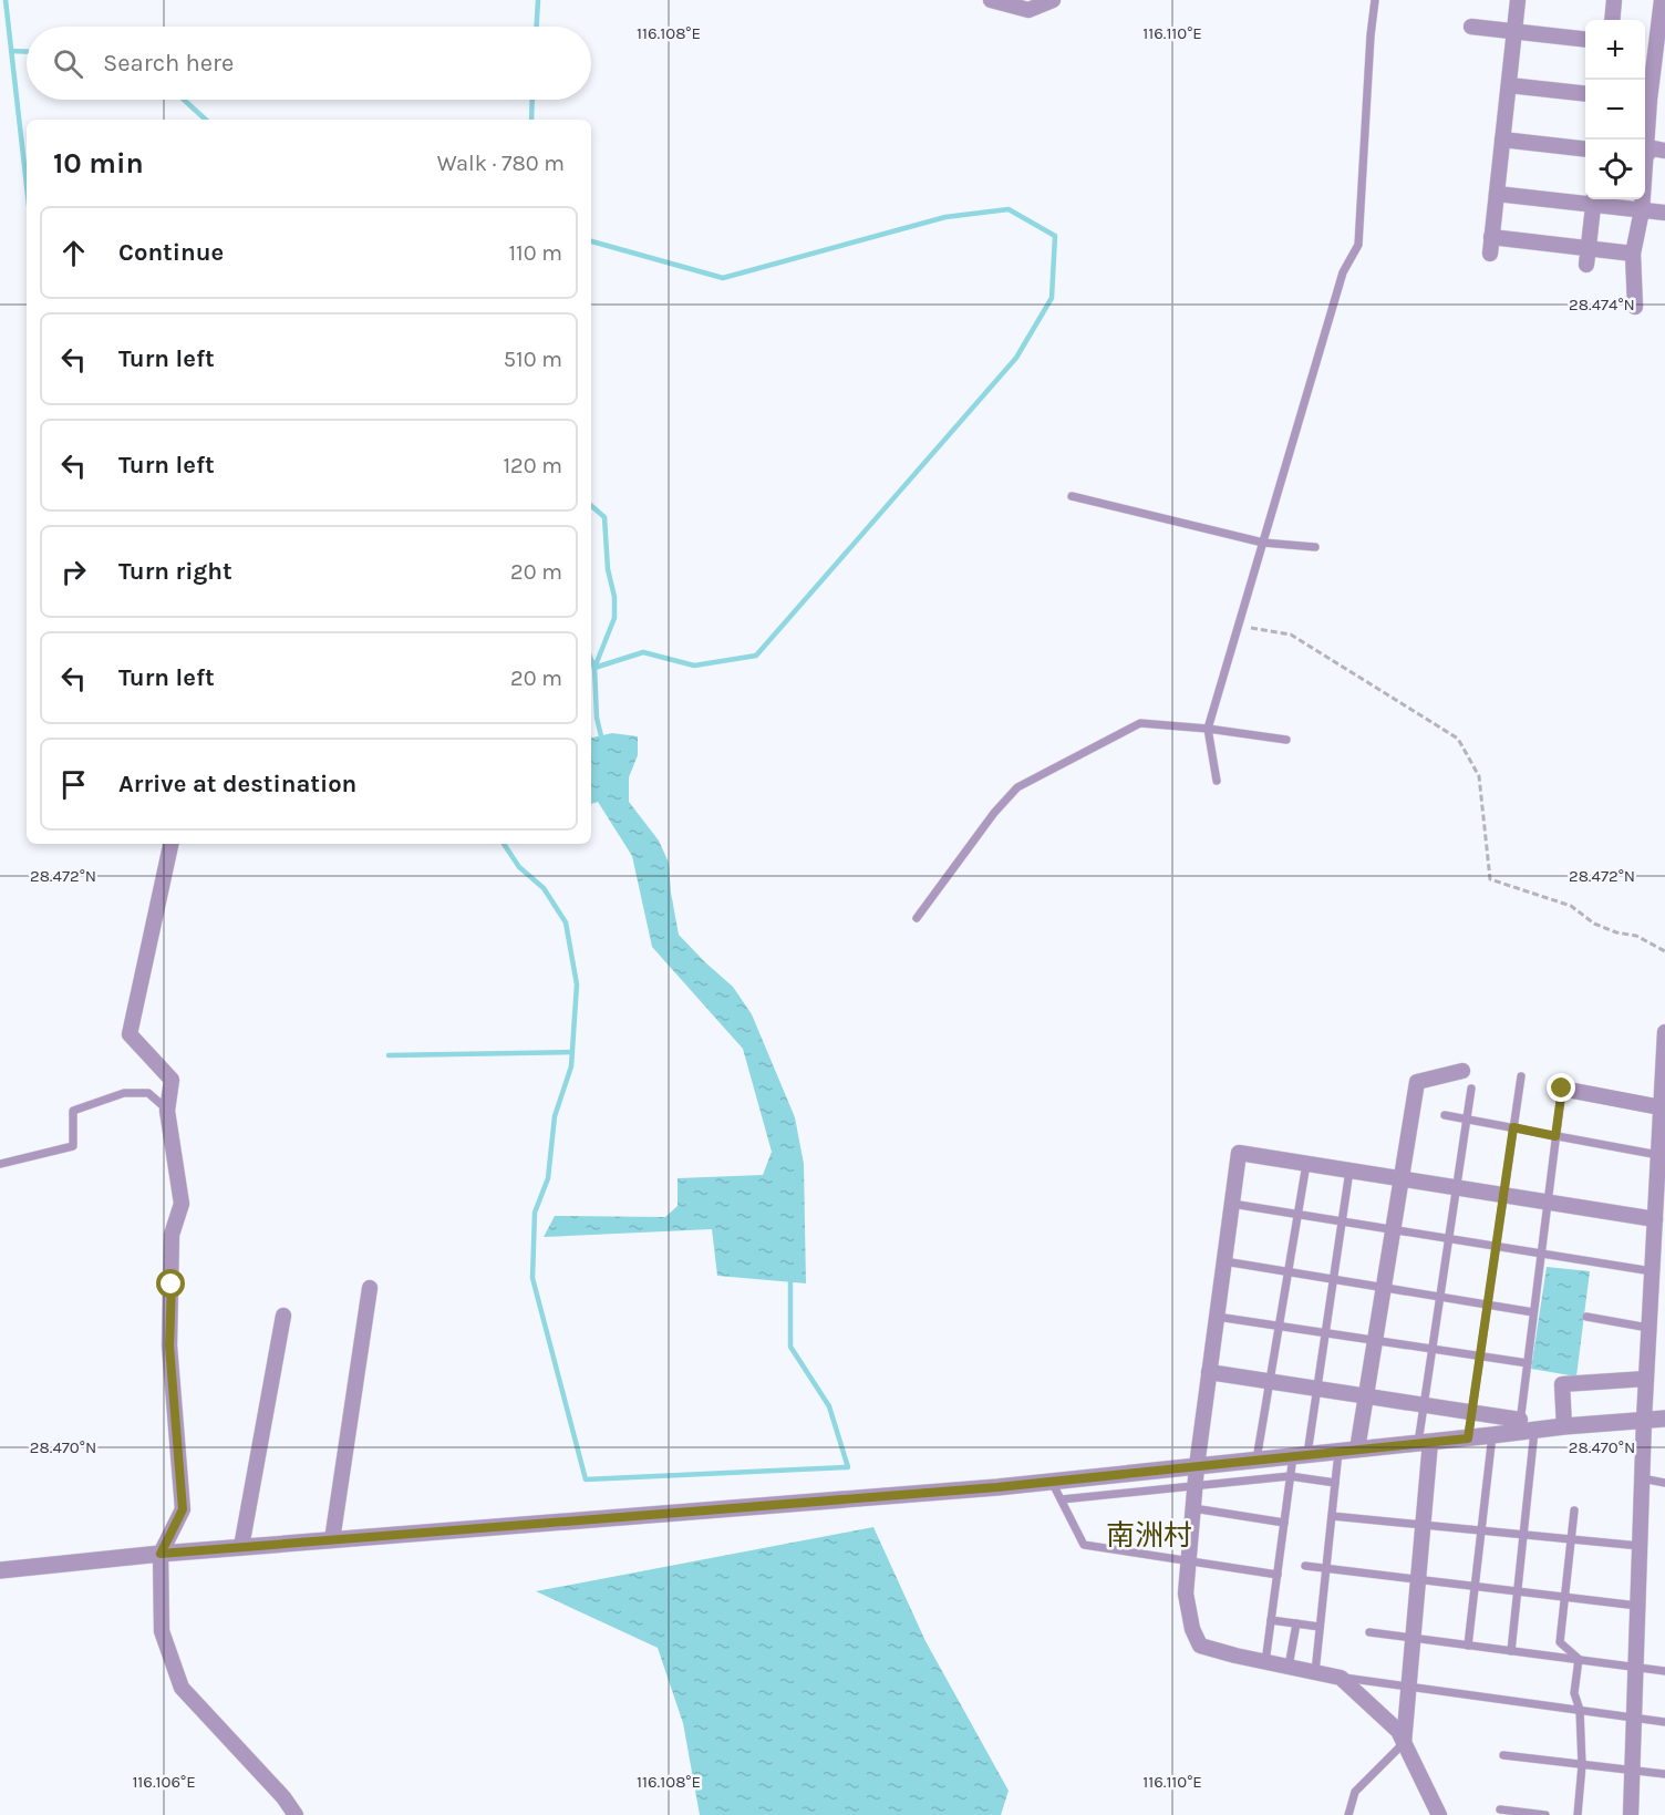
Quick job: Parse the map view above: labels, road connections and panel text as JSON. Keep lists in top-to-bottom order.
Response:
{
  "districts": ["南洲村"],
  "page": {
    "map_buttons": ["+", "−"],
    "search": "Search here",
    "heading": ["10 min", "Walk · 780 m"],
    "list": [
      ["Continue", "110 m"],
      ["Turn left", "510 m"],
      ["Turn left", "120 m"],
      ["Turn right", "20 m"],
      ["Turn left", "20 m"],
      "Arrive at destination"
    ]
  },
  "coordinates": [
    "116.108°E",
    "116.110°E",
    "28.474°N",
    "28.472°N",
    "28.470°N",
    "116.106°E"
  ]
}
